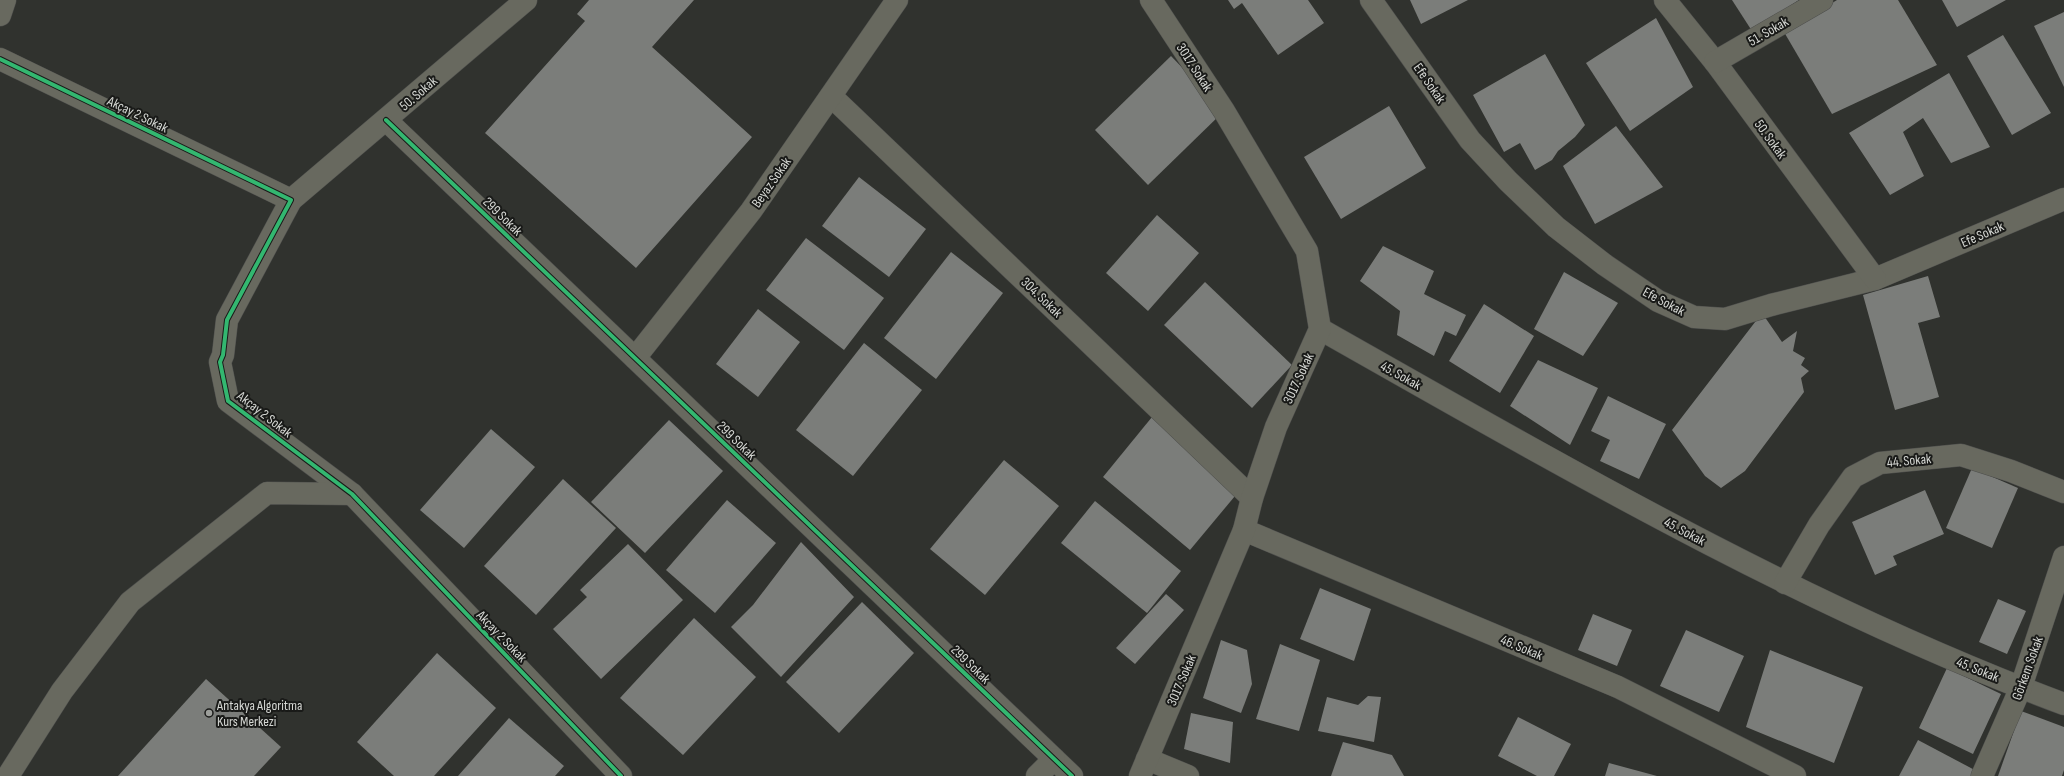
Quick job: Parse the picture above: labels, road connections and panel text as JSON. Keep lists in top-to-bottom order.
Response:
{
  "streets": {
    "street": [
      "51. Sokak",
      "3017. Sokak",
      "Efe Sokak",
      "50. Sokak",
      "Akçay 2 Sokak",
      "Beyaz Sokak",
      "299 Sokak",
      "304. Sokak",
      "45. Sokak",
      "44. Sokak",
      "46. Sokak",
      "Görkem Sokak"
    ]
  },
  "crossings": [
    ["51. Sokak", "50. Sokak"],
    ["3017. Sokak", "304. Sokak"],
    ["3017. Sokak", "45. Sokak"],
    ["3017. Sokak", "46. Sokak"],
    ["Efe Sokak", "50. Sokak"],
    ["50. Sokak", "Akçay 2 Sokak"],
    ["50. Sokak", "299 Sokak"],
    ["Beyaz Sokak", "299 Sokak"],
    ["Beyaz Sokak", "304. Sokak"],
    ["45. Sokak", "44. Sokak"],
    ["45. Sokak", "Görkem Sokak"]
  ],
  "places": ["Antakya Algoritma Kurs Merkezi"]
}
